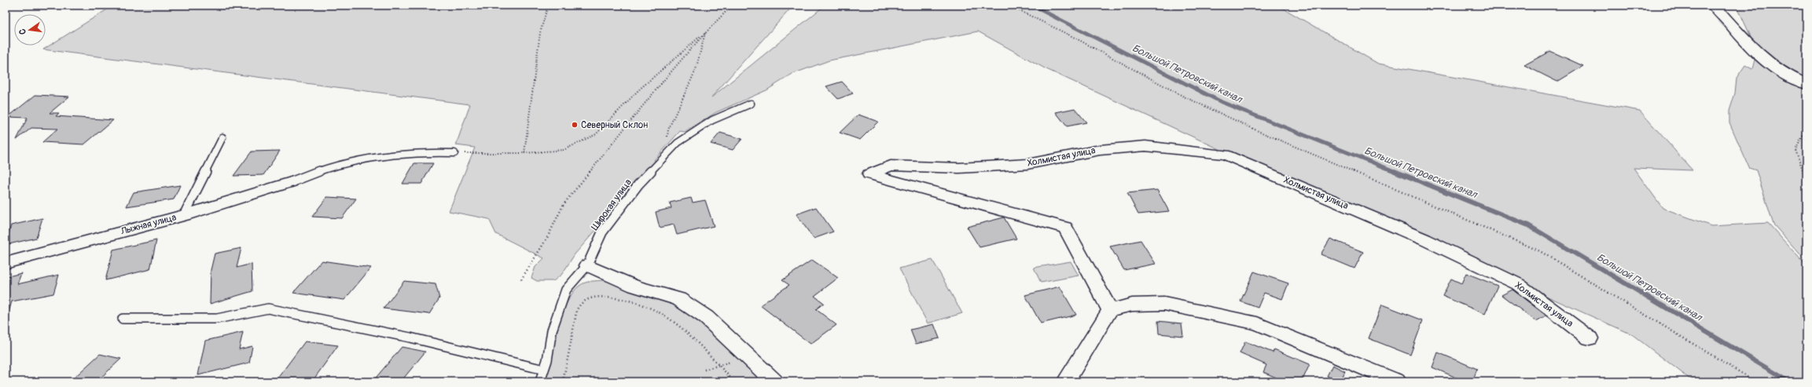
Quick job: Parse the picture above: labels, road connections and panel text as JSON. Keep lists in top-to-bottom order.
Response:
{
  "streets": {
    "street": ["Холмистая улица", "Лыжная улица"],
    "lane": ["Широкая улица"]
  },
  "water": ["Большой Петровский канал"],
  "places": ["Северный Склон"],
  "north": "left"
}
